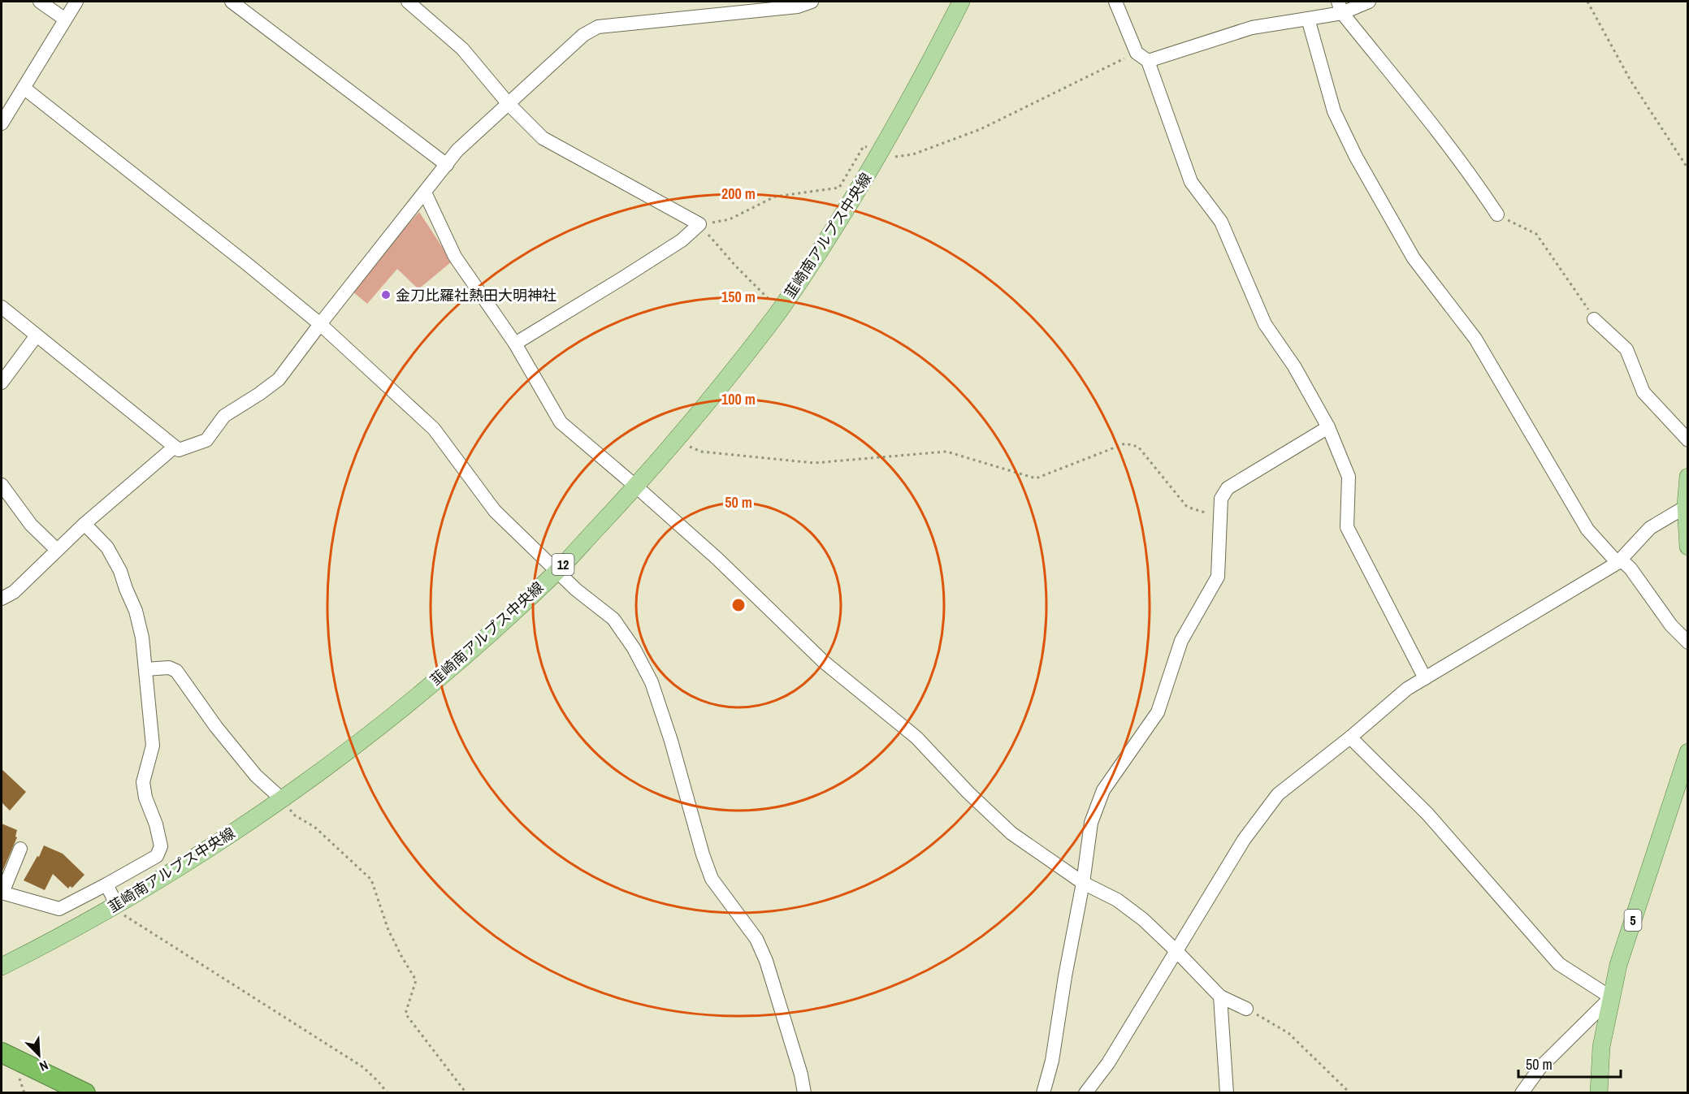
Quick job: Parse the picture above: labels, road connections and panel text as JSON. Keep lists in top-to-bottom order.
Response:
{
  "streets": {
    "main road": ["韮崎南アルプス中央線", "12", "5"]
  },
  "places": ["金刀比羅社熱田大明神社"],
  "scale_bar": "50 m",
  "north": "bottom right",
  "rings": [
    "200 m",
    "150 m",
    "100 m",
    "50 m"
  ]
}
